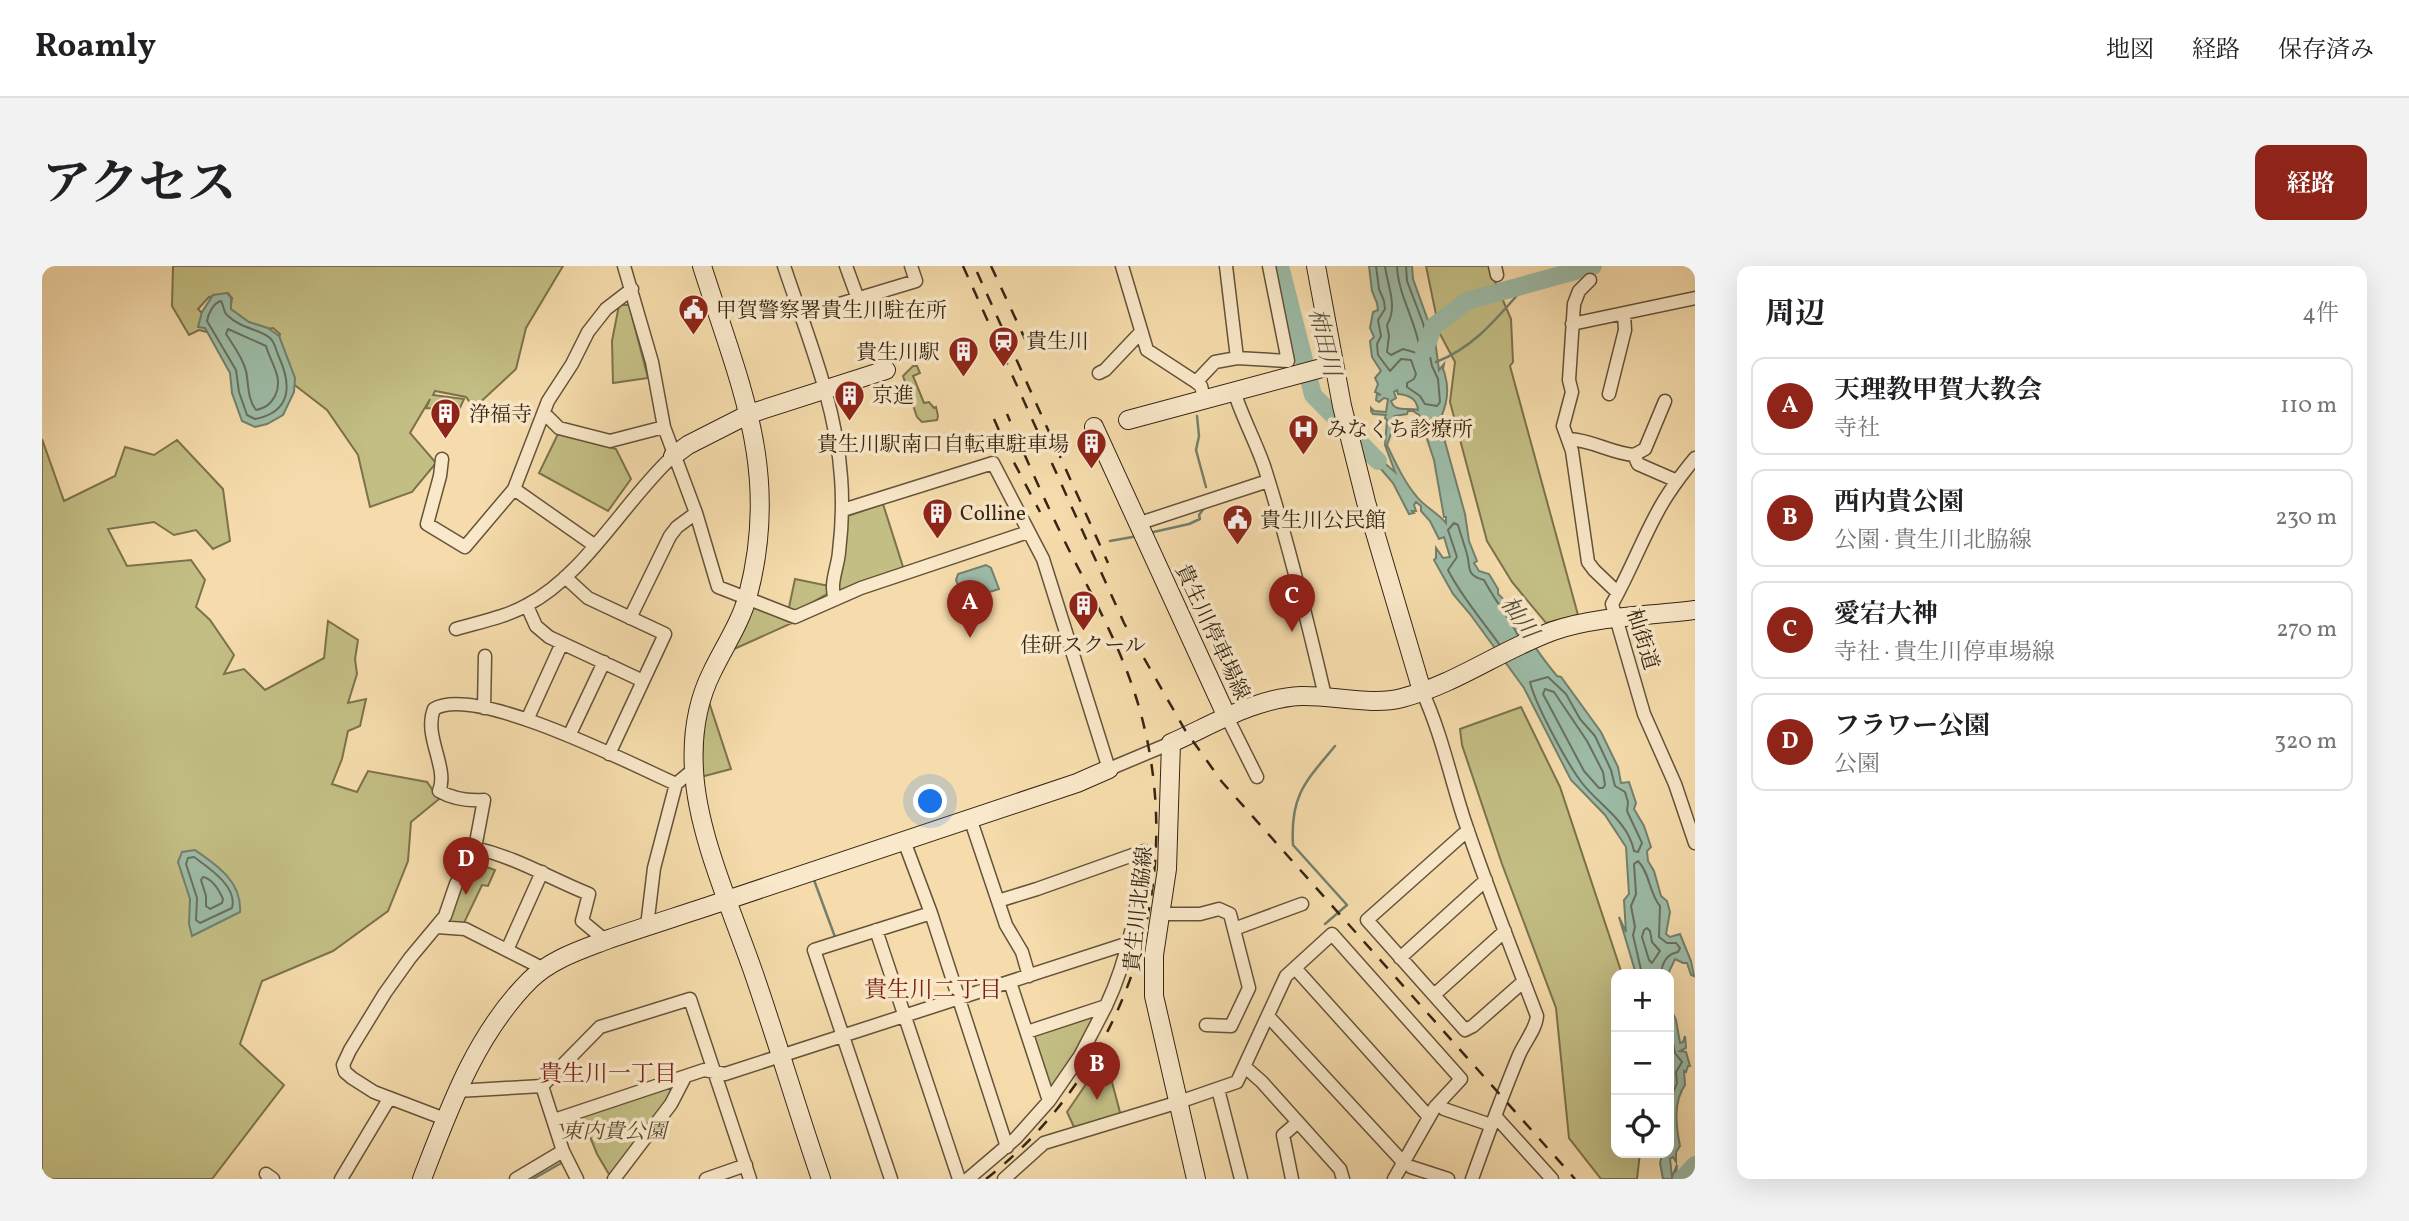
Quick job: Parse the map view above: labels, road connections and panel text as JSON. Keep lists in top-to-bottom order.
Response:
{
  "streets": {
    "street": ["貴生川停車場線", "杣街道", "貴生川北脇線"]
  },
  "crossings": [
    ["貴生川停車場線", "杣街道"]
  ],
  "districts": ["貴生川二丁目", "貴生川一丁目"],
  "water": ["柿田川", "杣川"],
  "parks": ["東内貴公園"],
  "places": {
    "public building": ["甲賀警察署貴生川駐在所", "貴生川公民館"],
    "station": ["貴生川"],
    "building": [
      "貴生川駅",
      "京進",
      "浄福寺",
      "貴生川駅南口自転車駐車場",
      "Colline",
      "佳研スクール"
    ],
    "hospital": ["みなくち診療所"]
  },
  "page": {
    "header": "Roamly",
    "nav": ["地図", "経路", "保存済み"],
    "title": "アクセス",
    "buttons": "経路",
    "heading": ["周辺", "4件"],
    "list": [
      {
        "mark": "A",
        "name": "天理教甲賀大教会",
        "note": "寺社",
        "value": "110 m"
      },
      {
        "mark": "B",
        "name": "西内貴公園",
        "note": "公園 · 貴生川北脇線",
        "value": "230 m"
      },
      {
        "mark": "C",
        "name": "愛宕大神",
        "note": "寺社 · 貴生川停車場線",
        "value": "270 m"
      },
      {
        "mark": "D",
        "name": "フラワー公園",
        "note": "公園",
        "value": "320 m"
      }
    ],
    "pins": [
      "C",
      "A",
      "D",
      "B"
    ],
    "map_buttons": ["+", "−"]
  }
}
